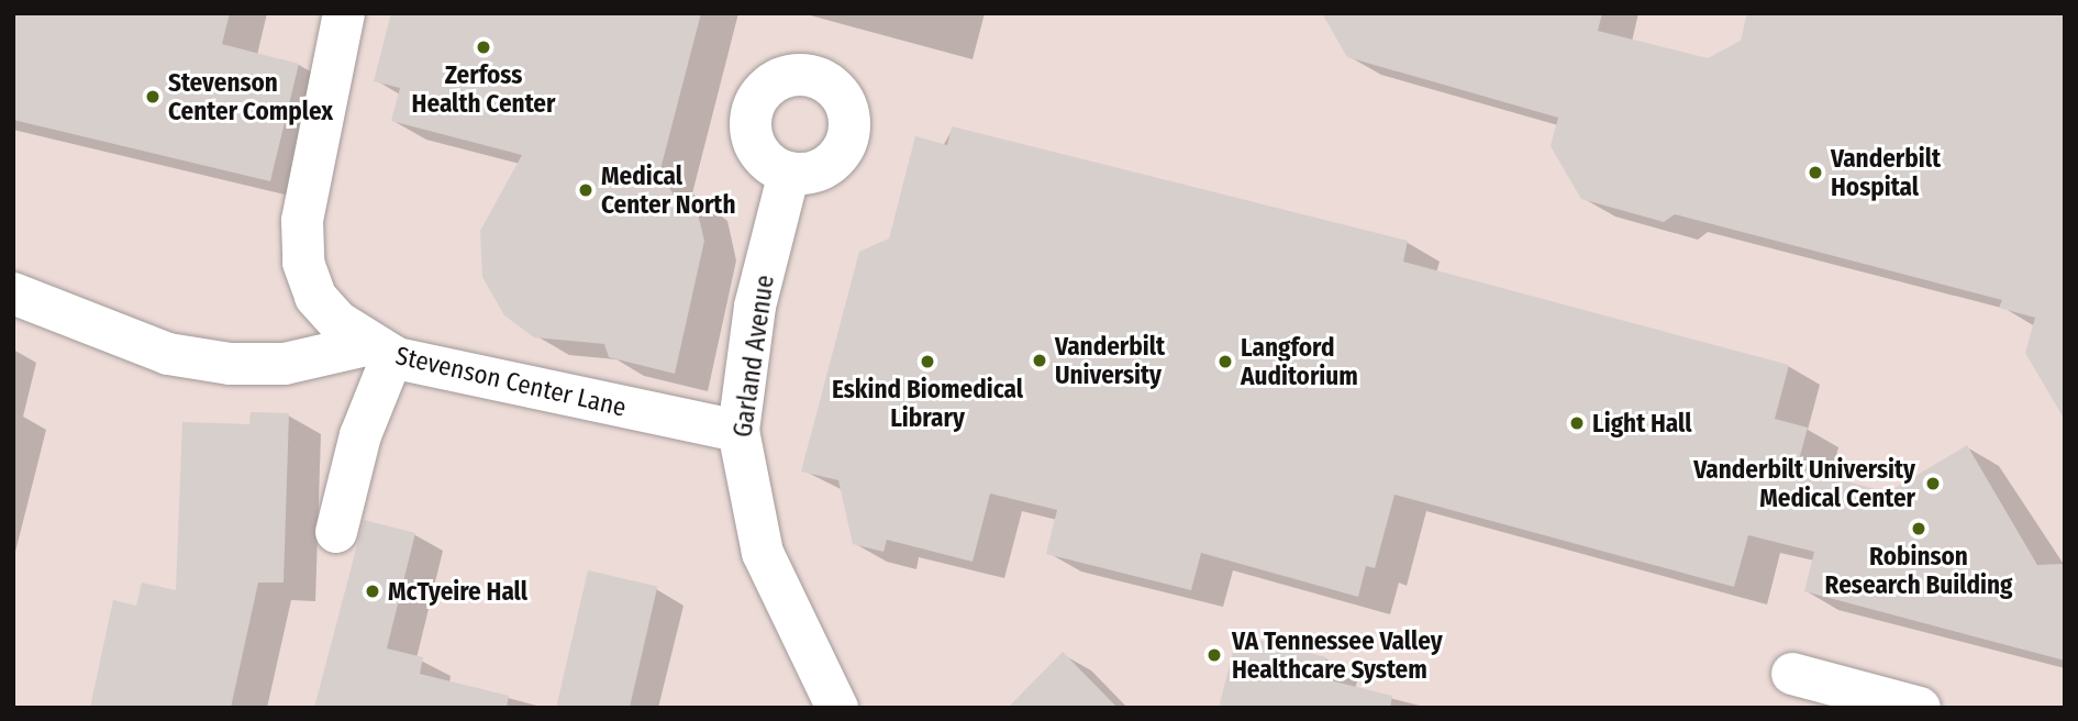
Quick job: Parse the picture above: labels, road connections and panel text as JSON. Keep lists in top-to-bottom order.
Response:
{
  "streets": {
    "street": ["Garland Avenue", "Stevenson Center Lane"]
  },
  "crossings": [
    ["Garland Avenue", "Stevenson Center Lane"]
  ],
  "places": [
    "Zerfoss Health Center",
    "Stevenson Center Complex",
    "Vanderbilt Hospital",
    "Medical Center North",
    "Vanderbilt University",
    "Eskind Biomedical Library",
    "Langford Auditorium",
    "Light Hall",
    "Vanderbilt University Medical Center",
    "Robinson Research Building",
    "McTyeire Hall",
    "VA Tennessee Valley Healthcare System"
  ]
}
